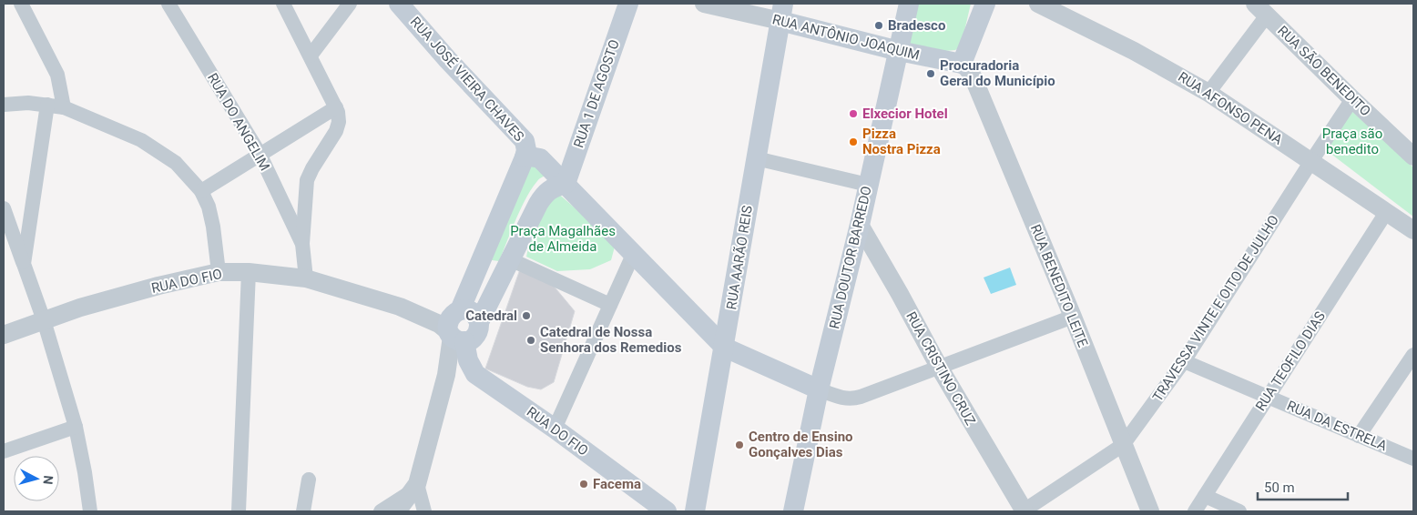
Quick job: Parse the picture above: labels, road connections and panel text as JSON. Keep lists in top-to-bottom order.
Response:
{
  "streets": {
    "main road": [
      "RUA ANTÔNIO JOAQUIM",
      "RUA JOSÉ VIEIRA CHAVES",
      "RUA 1 DE AGOSTO",
      "RUA AARÃO REIS",
      "RUA DOUTOR BARREDO",
      "RUA DO FIO"
    ],
    "street": [
      "RUA SÃO BENEDITO",
      "RUA AFONSO PENA",
      "RUA DO ANGELIM",
      "RUA BENEDITO LEITE",
      "TRAVESSA VINTE E OITO DE JULHO",
      "RUA TEOFILO DIAS",
      "RUA CRISTINO CRUZ",
      "RUA DA ESTRELA"
    ]
  },
  "crossings": [
    ["RUA ANTÔNIO JOAQUIM", "RUA AARÃO REIS"],
    ["RUA ANTÔNIO JOAQUIM", "RUA DOUTOR BARREDO"],
    ["RUA ANTÔNIO JOAQUIM", "RUA BENEDITO LEITE"],
    ["RUA SÃO BENEDITO", "TRAVESSA VINTE E OITO DE JULHO"],
    ["RUA JOSÉ VIEIRA CHAVES", "RUA 1 DE AGOSTO"],
    ["RUA JOSÉ VIEIRA CHAVES", "RUA AARÃO REIS"],
    ["RUA JOSÉ VIEIRA CHAVES", "RUA DOUTOR BARREDO"],
    ["RUA AFONSO PENA", "TRAVESSA VINTE E OITO DE JULHO"],
    ["RUA AFONSO PENA", "RUA TEOFILO DIAS"],
    ["RUA DOUTOR BARREDO", "RUA CRISTINO CRUZ"],
    ["RUA BENEDITO LEITE", "TRAVESSA VINTE E OITO DE JULHO"],
    ["TRAVESSA VINTE E OITO DE JULHO", "RUA CRISTINO CRUZ"],
    ["TRAVESSA VINTE E OITO DE JULHO", "RUA DA ESTRELA"],
    ["RUA TEOFILO DIAS", "RUA DA ESTRELA"]
  ],
  "parks": ["Praça são benedito", "Praça Magalhães de Almeida"],
  "places": [
    "Bradesco",
    "Procuradoria Geral do Município",
    "Elxecior Hotel",
    "Pizza Nostra Pizza",
    "Catedral",
    "Catedral de Nossa Senhora dos Remedios",
    "Centro de Ensino Gonçalves Dias",
    "Facema"
  ],
  "scale_bar": "50 m",
  "north": "right"
}
